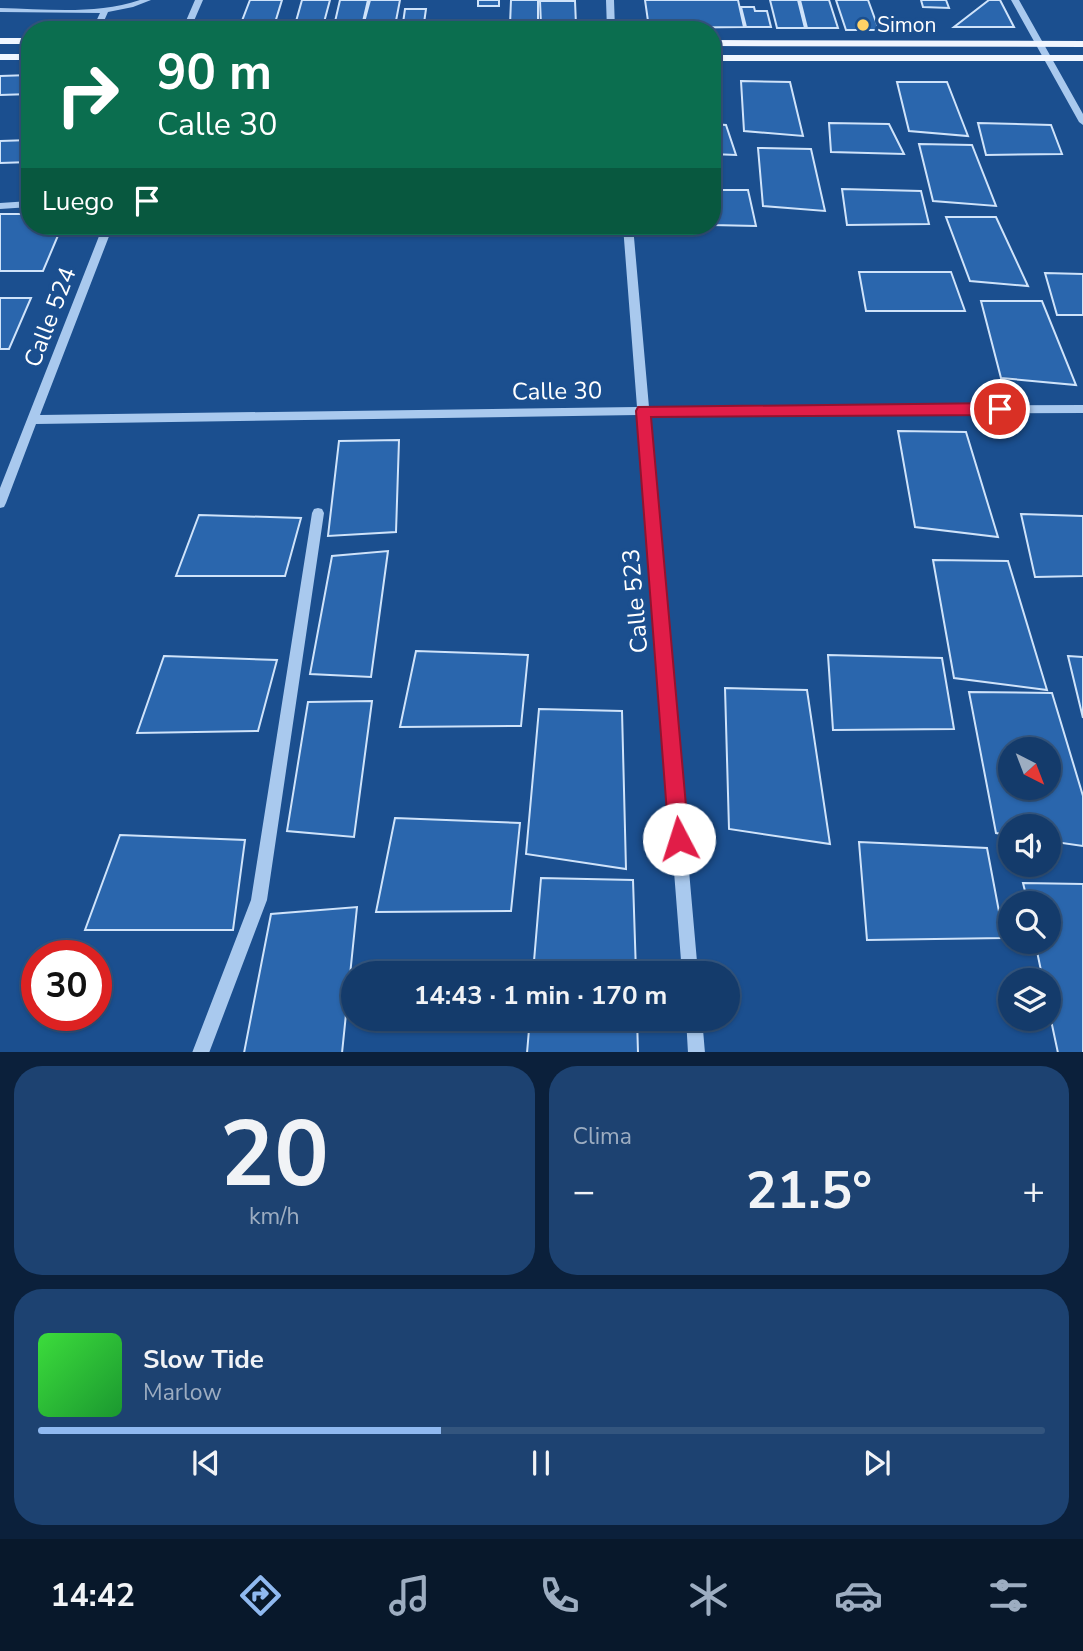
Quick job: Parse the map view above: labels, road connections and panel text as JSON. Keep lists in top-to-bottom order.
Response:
{
  "streets": {
    "street": ["Calle 524", "Calle 30", "Calle 523"]
  },
  "crossings": [
    ["Calle 524", "Calle 30"],
    ["Calle 30", "Calle 523"]
  ],
  "places": ["Simon"],
  "north": "bottom right",
  "page": {
    "turn": ["90 m", "Calle 30"],
    "then": "Luego",
    "limit": "30",
    "trip": "14:43 · 1 min · 170 m",
    "tile": [
      ["20", "km/h"],
      "Clima"
    ],
    "heat": ["−", "21.5°", "+"],
    "song": ["Slow Tide", "Marlow"],
    "tabs": "14:42"
  }
}
